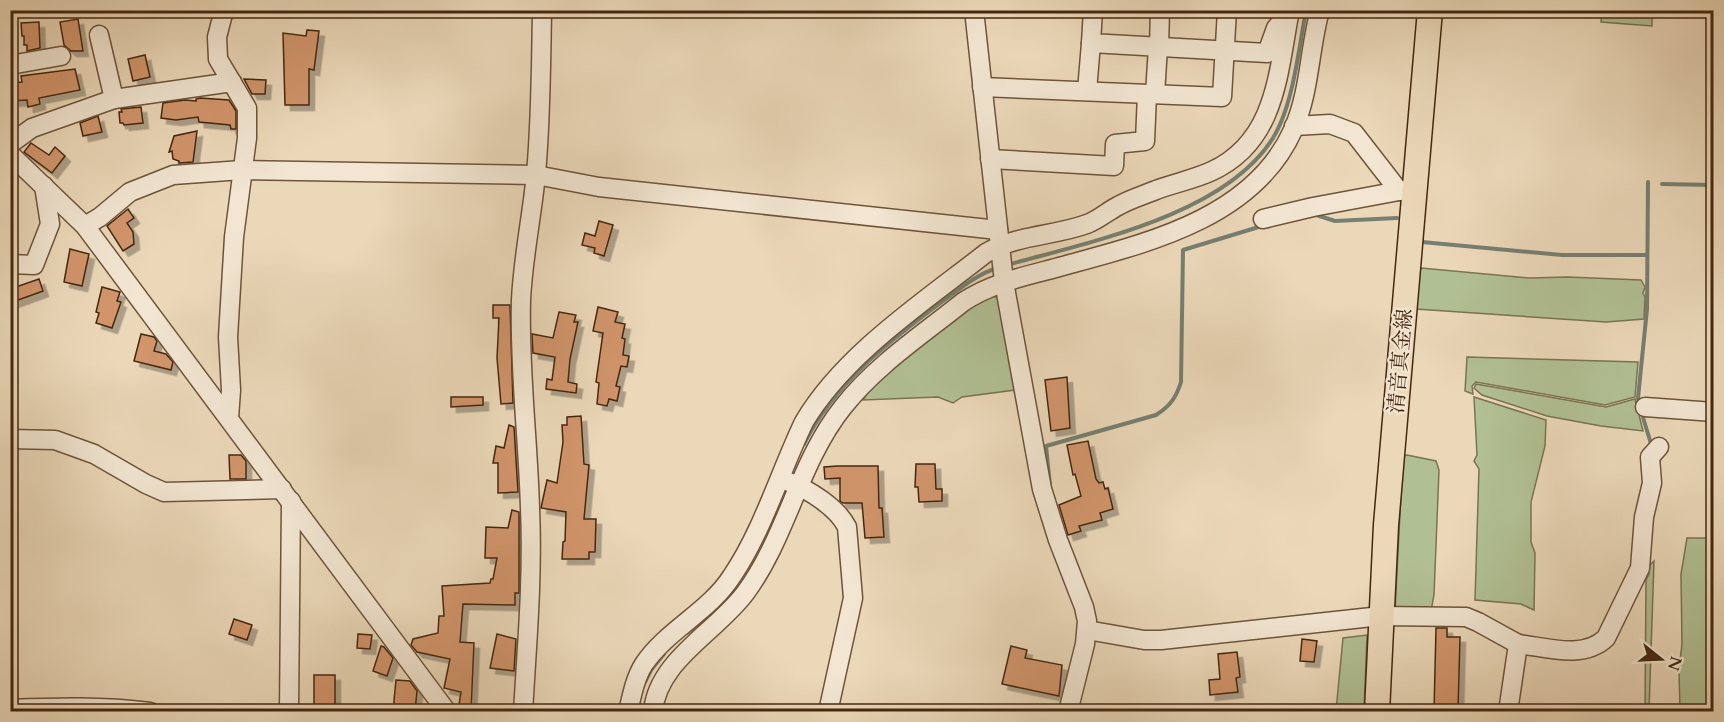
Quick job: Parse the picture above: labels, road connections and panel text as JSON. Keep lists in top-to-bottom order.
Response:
{
  "streets": {
    "main road": ["清音真金線"]
  },
  "north": "right"
}
